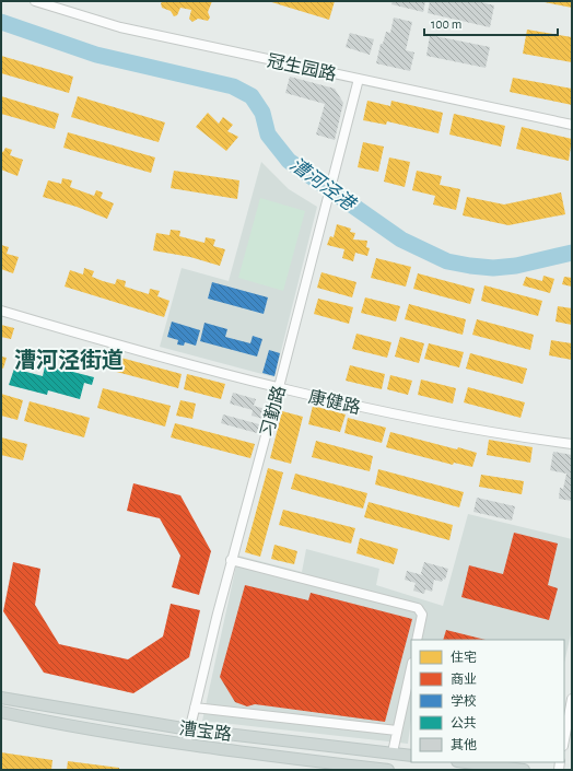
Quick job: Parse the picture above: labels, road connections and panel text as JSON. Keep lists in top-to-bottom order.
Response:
{
  "streets": {
    "main road": ["漕宝路"],
    "street": ["冠生园路", "康健路", "习勤路"]
  },
  "crossings": [
    ["冠生园路", "习勤路"],
    ["康健路", "习勤路"],
    ["习勤路", "漕宝路"]
  ],
  "districts": ["漕河泾街道"],
  "water": ["漕河泾港"],
  "legend": [
    "住宅",
    "商业",
    "学校",
    "公共",
    "其他"
  ],
  "scale_bar": "100 m"
}
